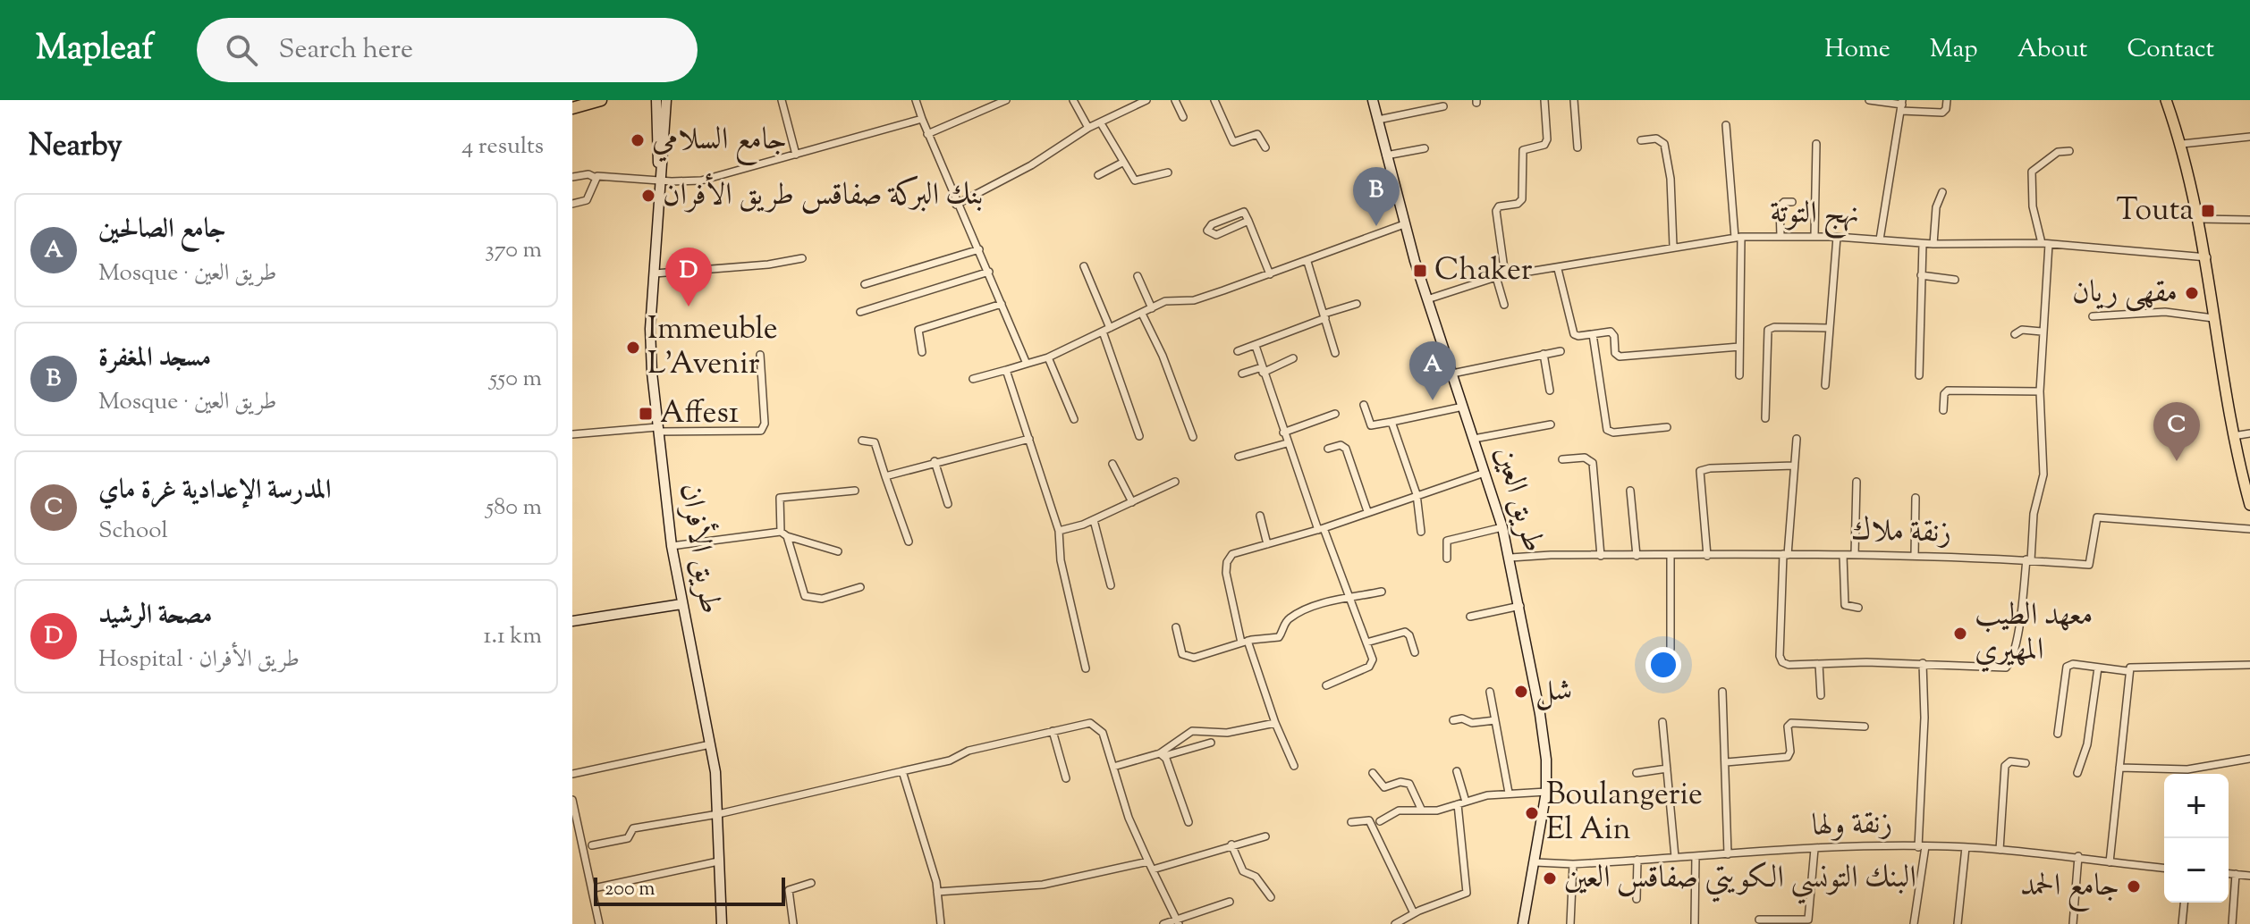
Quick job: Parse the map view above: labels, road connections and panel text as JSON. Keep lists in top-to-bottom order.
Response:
{
  "streets": {
    "main road": ["طريق العين", "طريق الأفران"],
    "street": ["نهج التوتة", "زنقة ملاك", "زنقة ولها"]
  },
  "crossings": [
    ["نهج التوتة", "طريق العين"],
    ["طريق العين", "زنقة ملاك"],
    ["طريق العين", "زنقة ولها"]
  ],
  "places": {
    "other": [
      "جامع السلامي",
      "بنك البركة صفاقس طريق الأفران",
      "مقهى ريان",
      "Immeuble L'Avenir",
      "معهد الطيب المهيري",
      "شل",
      "Boulangerie El Ain",
      "البنك التونسي الكويتي صفاقس العين",
      "جامع الحمد"
    ],
    "transit": ["Touta", "Chaker", "Affes1"]
  },
  "scale_bar": "200 m",
  "page": {
    "header": "Mapleaf",
    "search": "Search here",
    "nav": [
      "Home",
      "Map",
      "About",
      "Contact"
    ],
    "heading": ["Nearby", "4 results"],
    "pins": [
      "B",
      "D",
      "A",
      "C"
    ],
    "list": [
      {
        "mark": "A",
        "name": "جامع الصالحين",
        "note": "Mosque · طريق العين",
        "value": "370 m"
      },
      {
        "mark": "B",
        "name": "مسجد المغفرة",
        "note": "Mosque · طريق العين",
        "value": "550 m"
      },
      {
        "mark": "C",
        "name": "المدرسة الإعدادية غرة ماي",
        "note": "School",
        "value": "580 m"
      },
      {
        "mark": "D",
        "name": "مصحة الرشيد",
        "note": "Hospital · طريق الأفران",
        "value": "1.1 km"
      }
    ],
    "map_buttons": ["+", "−"],
    "scale": "200 m"
  }
}
